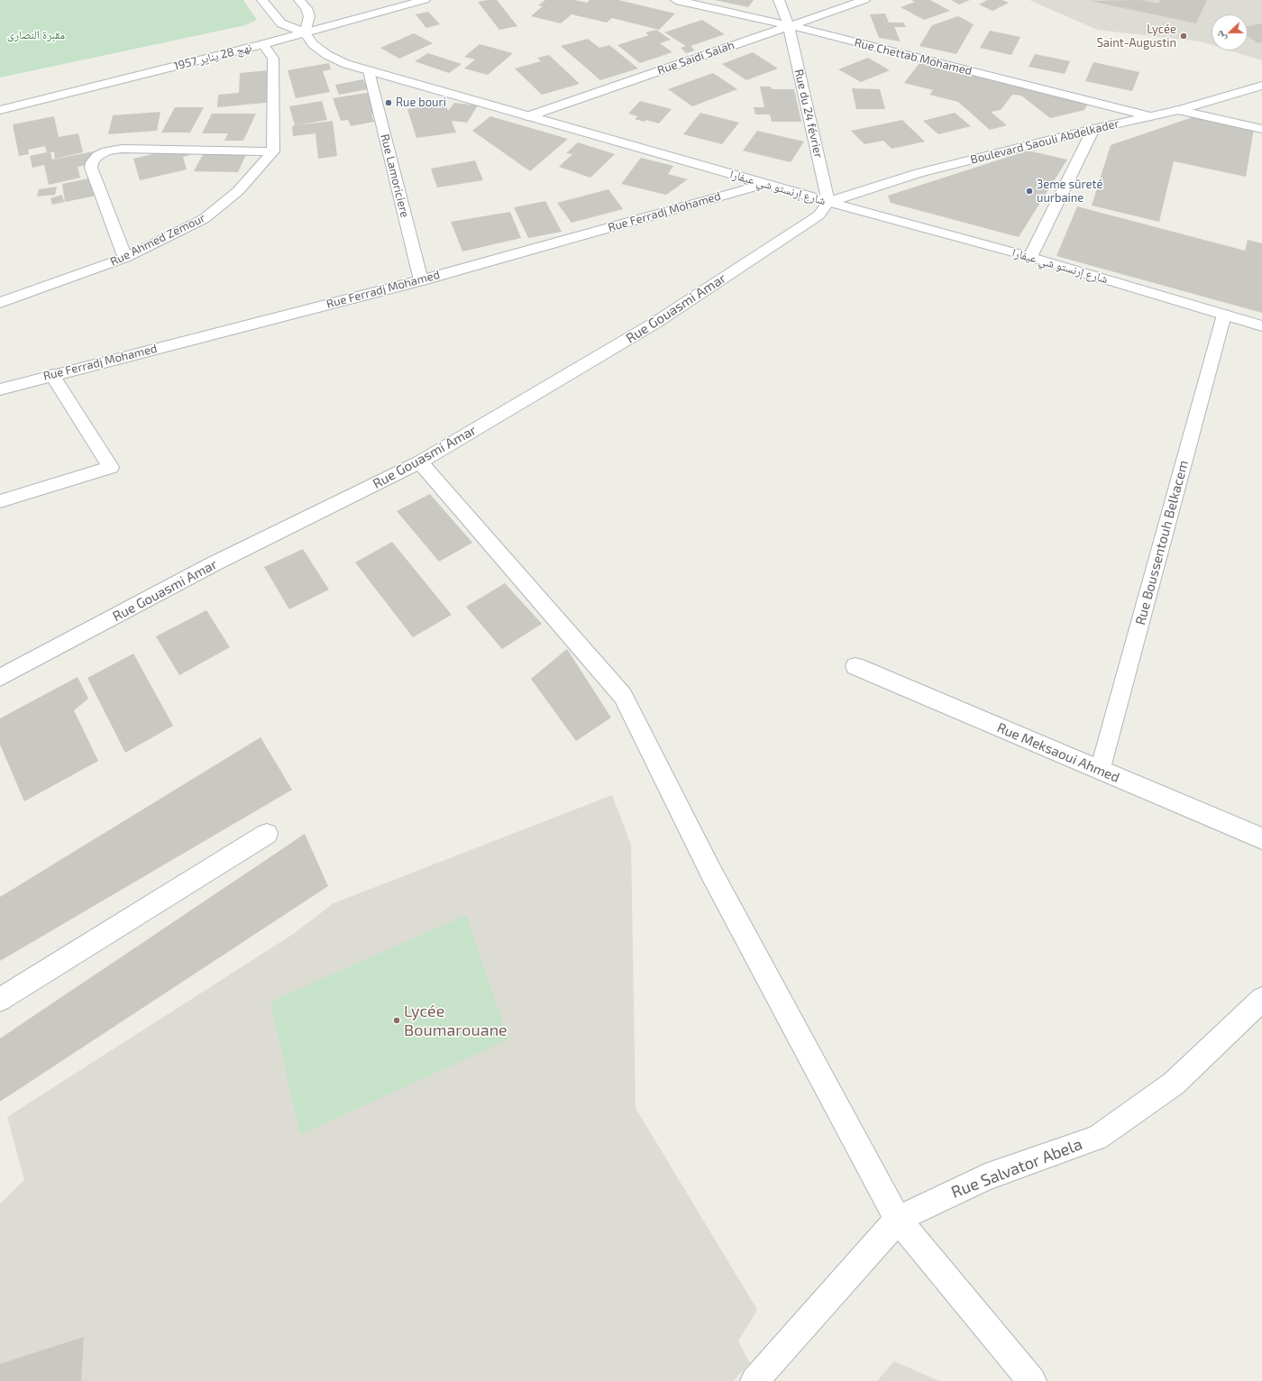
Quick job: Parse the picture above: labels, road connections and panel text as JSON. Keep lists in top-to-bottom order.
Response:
{
  "streets": {
    "street": [
      "نهج 28 يناير 1957",
      "Rue Chettab Mohamed",
      "Rue Saïdi Salah",
      "Rue du 24 février",
      "Boulevard Saouli Abdelkader",
      "Rue Lamoriciere",
      "شارع إرنستو شي عيفارا",
      "Rue Ferradj Mohamed",
      "Rue Ahmed Zemour",
      "Rue Gouasmi Amar",
      "Rue Boussentouh Belkacem",
      "Rue Meksaoui Ahmed",
      "Rue Salvator Abela"
    ]
  },
  "crossings": [
    ["نهج 28 يناير 1957", "شارع إرنستو شي عيفارا"],
    ["Rue Chettab Mohamed", "Rue Saïdi Salah"],
    ["Rue Chettab Mohamed", "Rue du 24 février"],
    ["Rue Chettab Mohamed", "Boulevard Saouli Abdelkader"],
    ["Rue Saïdi Salah", "Rue du 24 février"],
    ["Rue Saïdi Salah", "شارع إرنستو شي عيفارا"],
    ["Rue du 24 février", "Boulevard Saouli Abdelkader"],
    ["Rue du 24 février", "شارع إرنستو شي عيفارا"],
    ["Rue du 24 février", "Rue Gouasmi Amar"],
    ["Boulevard Saouli Abdelkader", "شارع إرنستو شي عيفارا"],
    ["Boulevard Saouli Abdelkader", "Rue Gouasmi Amar"],
    ["Rue Lamoriciere", "شارع إرنستو شي عيفارا"],
    ["Rue Lamoriciere", "Rue Ferradj Mohamed"],
    ["شارع إرنستو شي عيفارا", "Rue Ferradj Mohamed"],
    ["شارع إرنستو شي عيفارا", "Rue Gouasmi Amar"],
    ["شارع إرنستو شي عيفارا", "Rue Boussentouh Belkacem"],
    ["Rue Boussentouh Belkacem", "Rue Meksaoui Ahmed"]
  ],
  "parks": ["مقبرة النصارى"],
  "places": [
    "Lycée Saint-Augustin",
    "Rue bouri",
    "3eme sûreté uurbaine",
    "Lycée Boumarouane"
  ],
  "north": "left"
}
